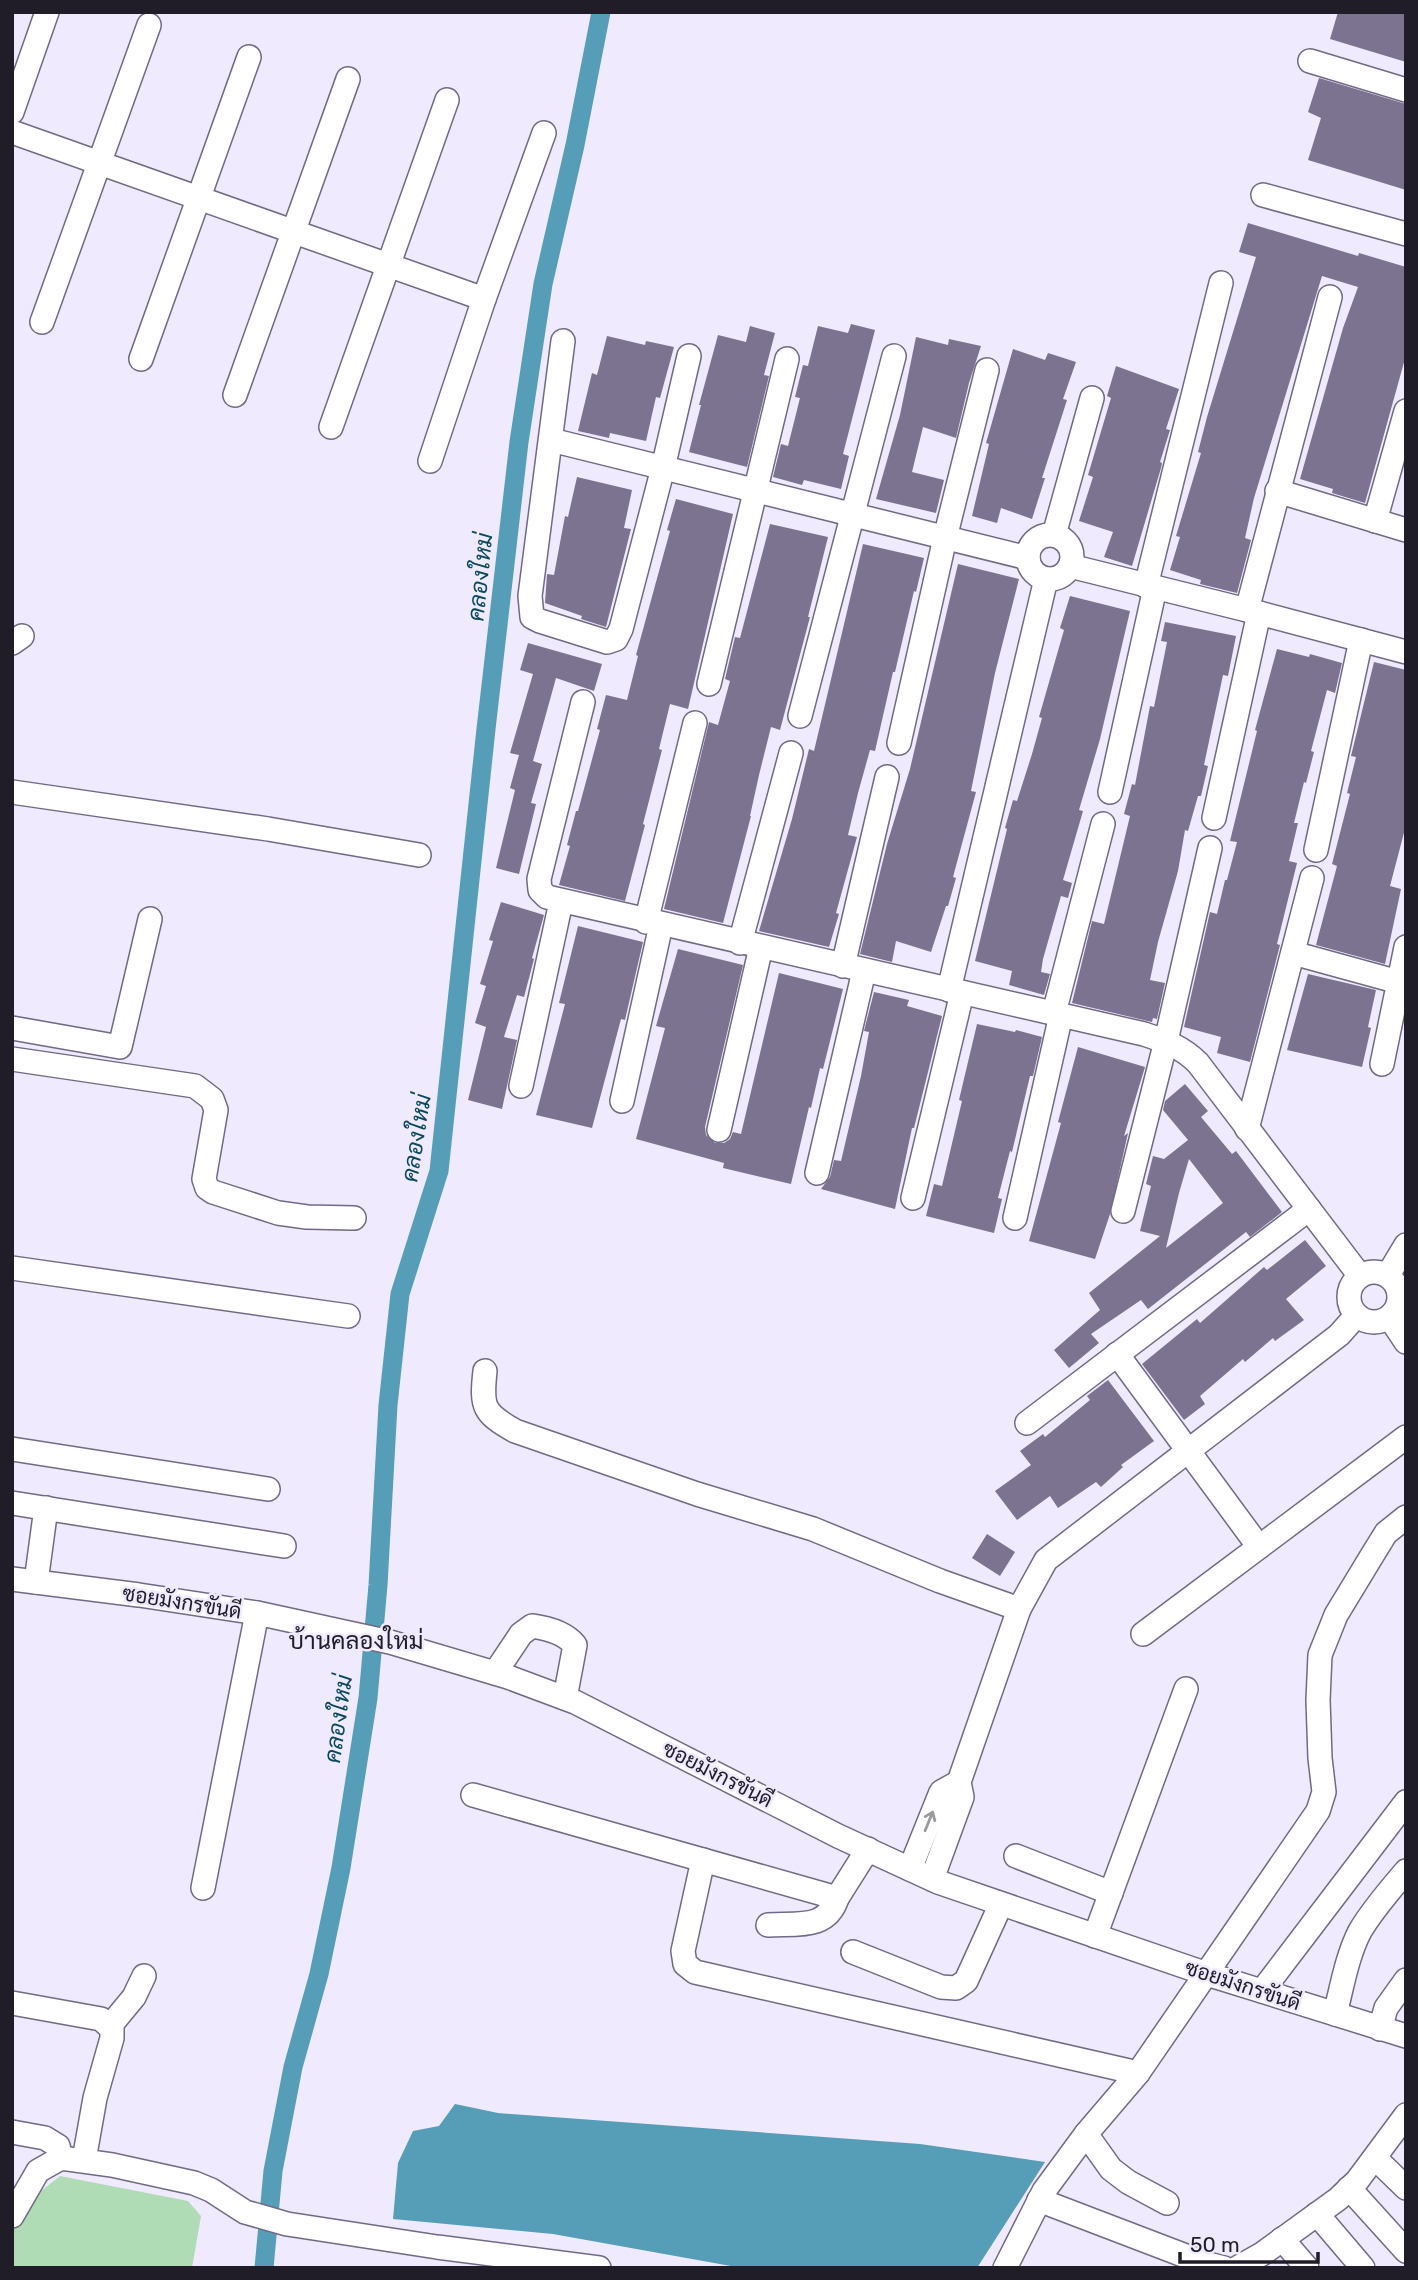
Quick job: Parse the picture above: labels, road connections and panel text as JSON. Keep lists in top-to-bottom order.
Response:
{
  "streets": {
    "street": ["ซอยมังกรขันดี"]
  },
  "districts": ["บ้านคลองใหม่"],
  "water": ["คลองใหม่"],
  "scale_bar": "50 m"
}
